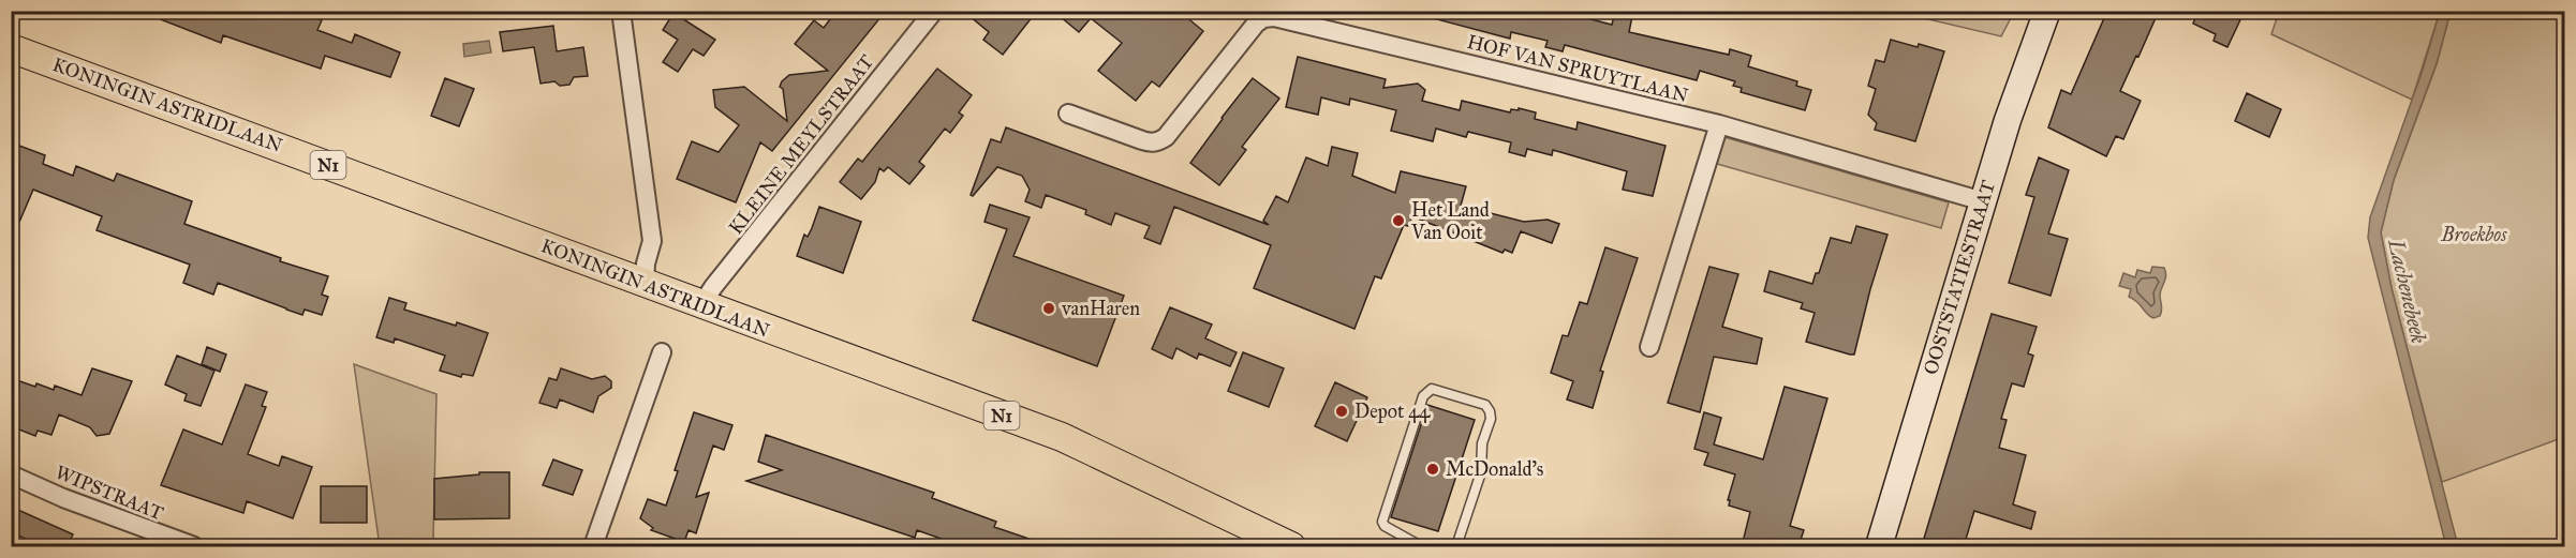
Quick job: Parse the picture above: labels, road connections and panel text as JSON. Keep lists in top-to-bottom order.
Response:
{
  "streets": {
    "main road": ["KONINGIN ASTRIDLAAN", "N1"],
    "street": [
      "HOF VAN SPRUYTLAAN",
      "KLEINE MEYLSTRAAT",
      "OOSTSTATIESTRAAT",
      "WIPSTRAAT"
    ]
  },
  "crossings": [
    ["HOF VAN SPRUYTLAAN", "OOSTSTATIESTRAAT"],
    ["KONINGIN ASTRIDLAAN", "KLEINE MEYLSTRAAT"]
  ],
  "water": ["Lachenebeek"],
  "parks": ["Broekbos"],
  "places": [
    "Het Land Van Ooit",
    "vanHaren",
    "Depot 44",
    "McDonald's"
  ]
}
